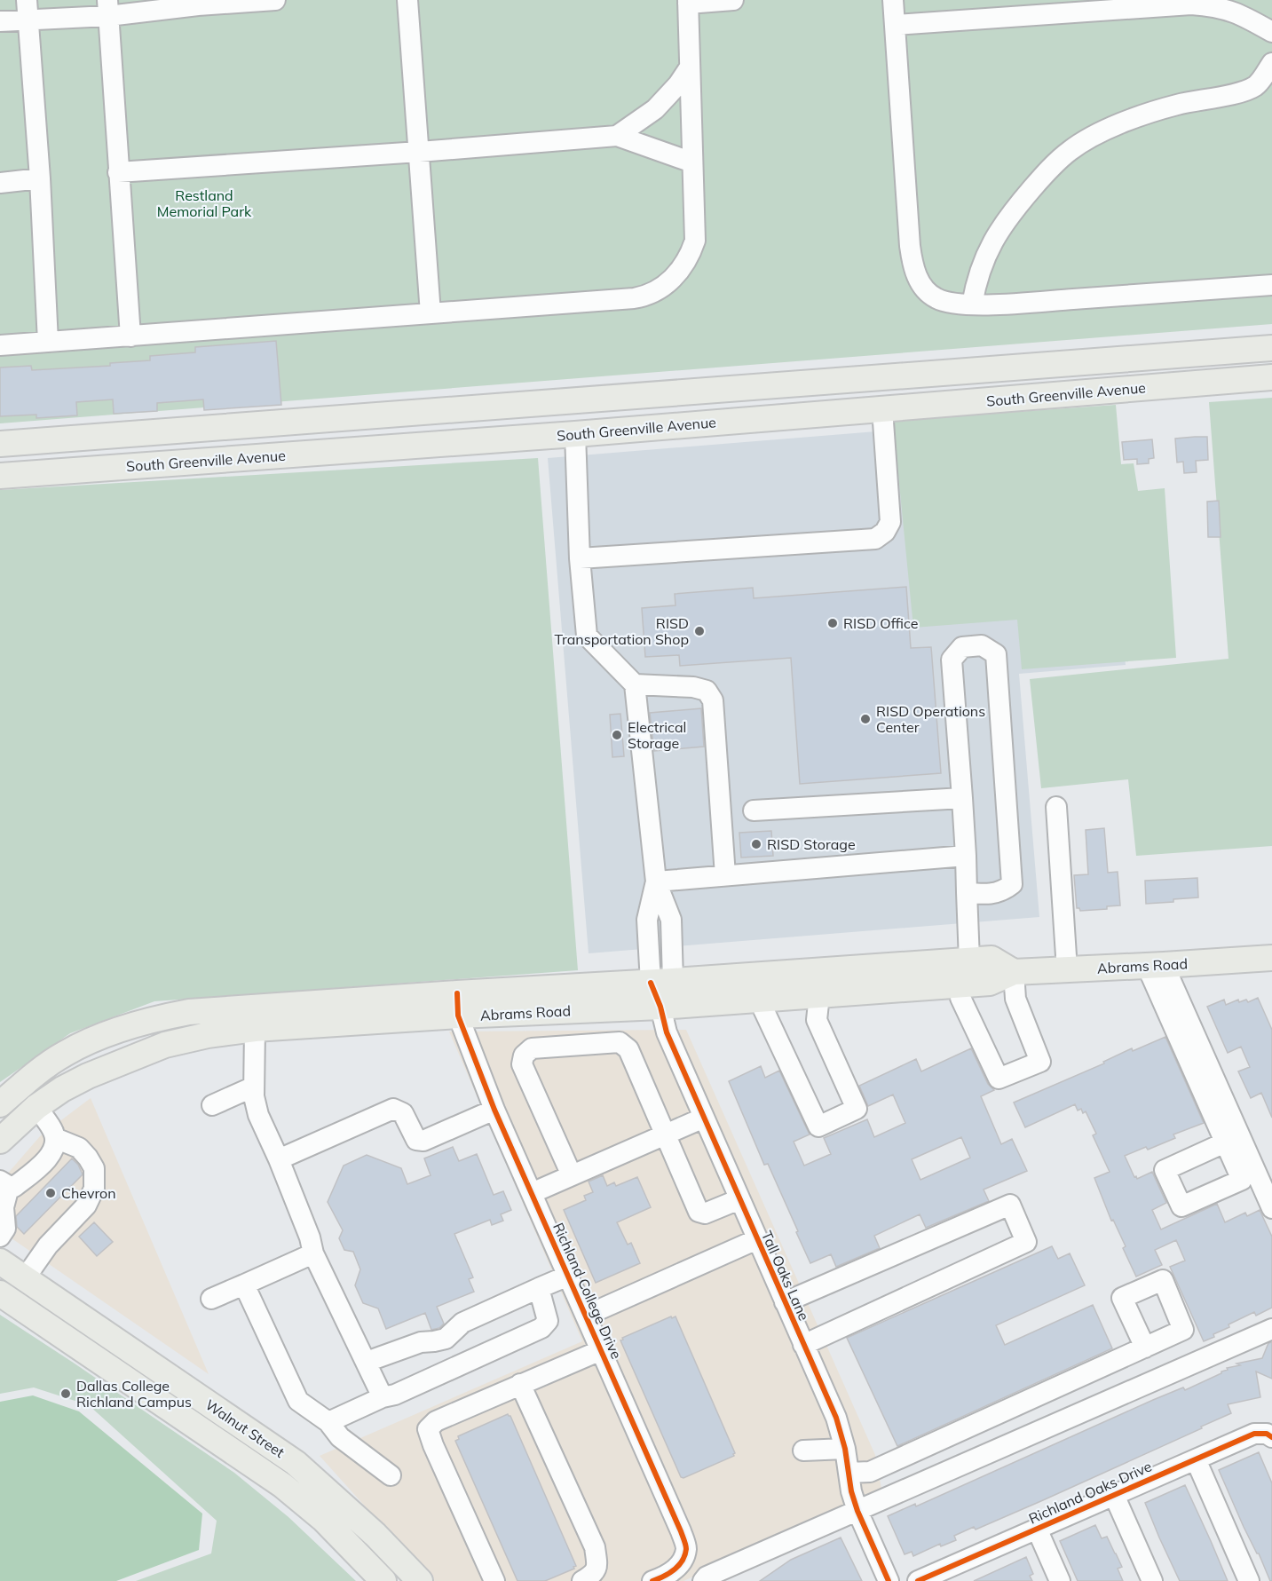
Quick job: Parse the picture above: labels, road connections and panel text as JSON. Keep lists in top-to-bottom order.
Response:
{
  "streets": {
    "main road": ["South Greenville Avenue", "Abrams Road", "Walnut Street"],
    "street": ["Tall Oaks Lane", "Richland College Drive", "Richland Oaks Drive"]
  },
  "crossings": [
    ["Abrams Road", "Tall Oaks Lane"],
    ["Abrams Road", "Richland College Drive"]
  ],
  "parks": ["Restland Memorial Park"],
  "places": [
    "RISD Office",
    "RISD Transportation Shop",
    "RISD Operations Center",
    "Electrical Storage",
    "RISD Storage",
    "Chevron",
    "Dallas College Richland Campus"
  ]
}
